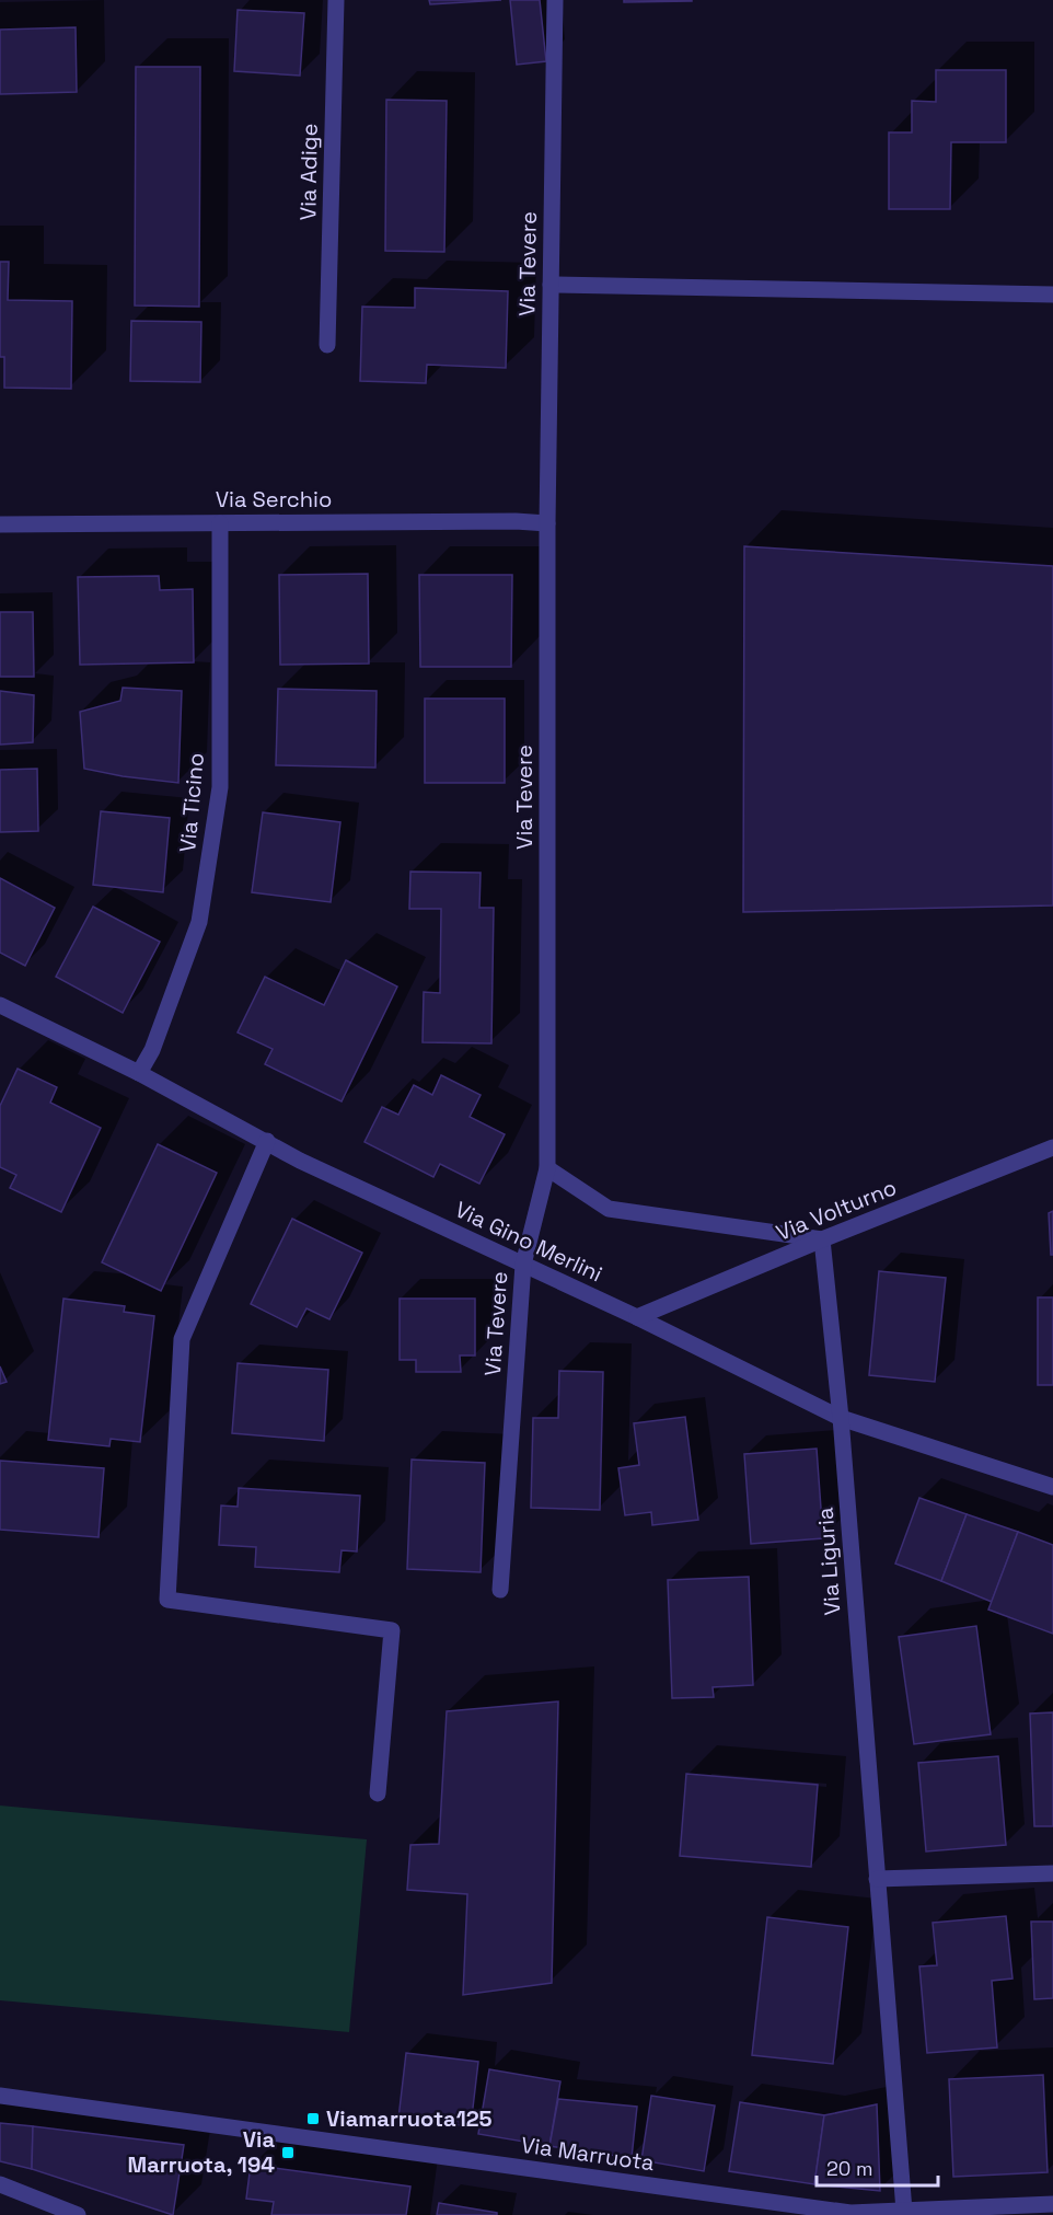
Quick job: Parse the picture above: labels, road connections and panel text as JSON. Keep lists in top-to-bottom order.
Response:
{
  "streets": {
    "street": [
      "Via Adige",
      "Via Tevere",
      "Via Serchio",
      "Via Ticino",
      "Via Volturno",
      "Via Gino Merlini",
      "Via Liguria",
      "Via Marruota"
    ]
  },
  "crossings": [
    ["Via Tevere", "Via Serchio"],
    ["Via Tevere", "Via Gino Merlini"],
    ["Via Serchio", "Via Ticino"],
    ["Via Ticino", "Via Gino Merlini"],
    ["Via Volturno", "Via Gino Merlini"],
    ["Via Volturno", "Via Liguria"],
    ["Via Gino Merlini", "Via Liguria"],
    ["Via Liguria", "Via Marruota"]
  ],
  "places": {
    "transit": ["Viamarruota125", "Via Marruota, 194"]
  },
  "scale_bar": "20 m"
}
